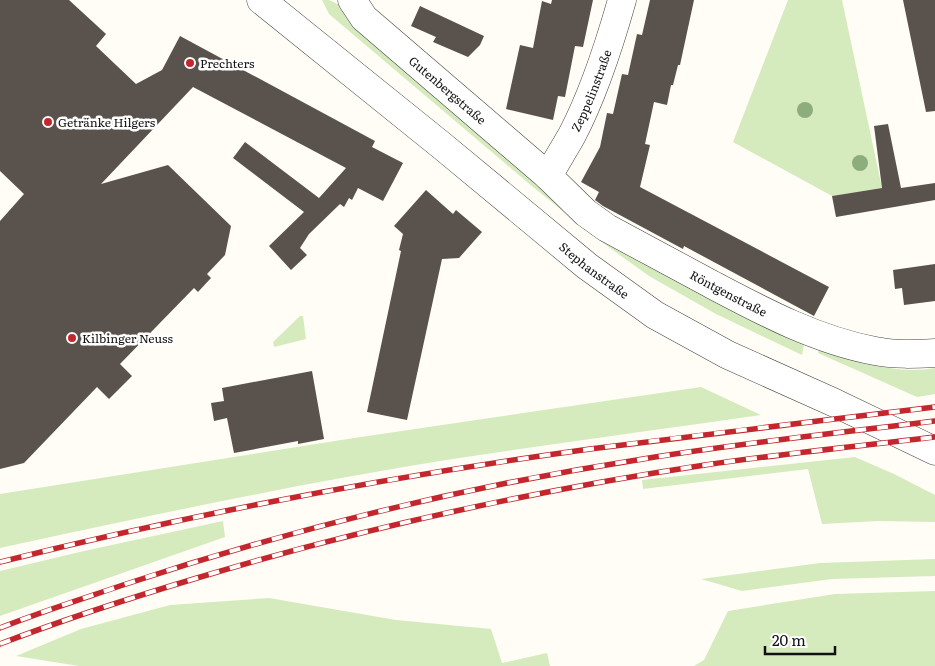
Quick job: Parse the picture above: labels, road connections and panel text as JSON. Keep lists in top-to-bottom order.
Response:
{
  "streets": {
    "street": [
      "Gutenbergstraße",
      "Zeppelinstraße",
      "Stephanstraße",
      "Röntgenstraße"
    ]
  },
  "crossings": [
    ["Gutenbergstraße", "Zeppelinstraße"],
    ["Gutenbergstraße", "Röntgenstraße"],
    ["Zeppelinstraße", "Röntgenstraße"]
  ],
  "places": ["Prechters", "Getränke Hilgers", "Kilbinger Neuss"],
  "scale_bar": "20 m"
}
